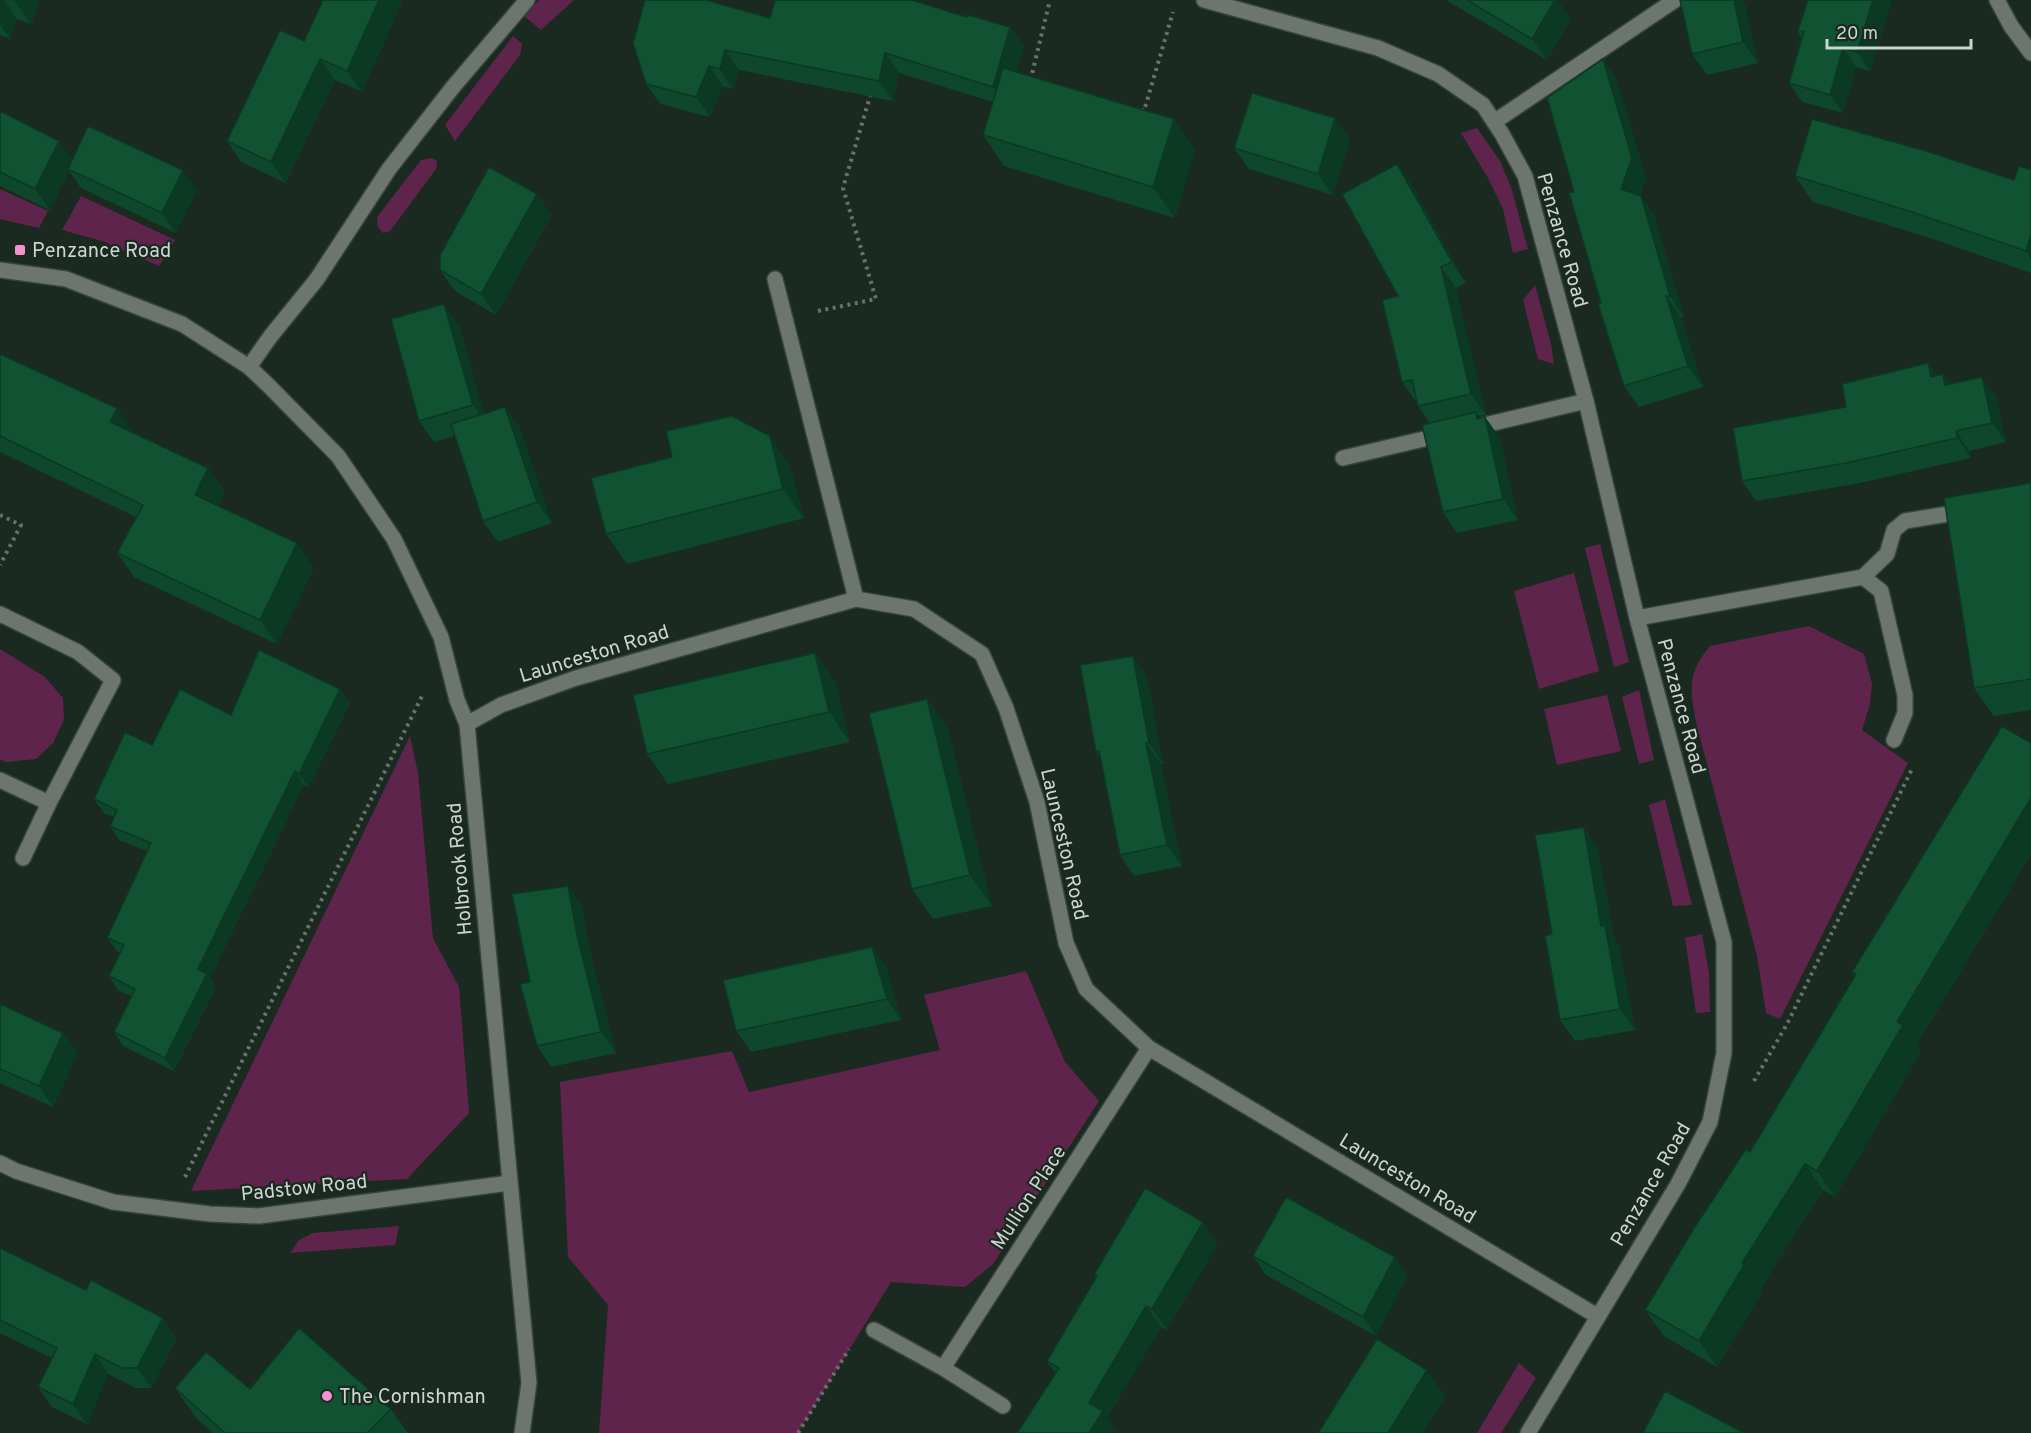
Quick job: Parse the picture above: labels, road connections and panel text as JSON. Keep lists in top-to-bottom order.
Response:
{
  "streets": {
    "street": [
      "Penzance Road",
      "Launceston Road",
      "Holbrook Road",
      "Padstow Road",
      "Mullion Place"
    ]
  },
  "crossings": [
    ["Penzance Road", "Launceston Road"],
    ["Launceston Road", "Holbrook Road"],
    ["Launceston Road", "Mullion Place"],
    ["Holbrook Road", "Padstow Road"]
  ],
  "places": {
    "transit": ["Penzance Road"],
    "other": ["The Cornishman"]
  },
  "scale_bar": "20 m"
}
